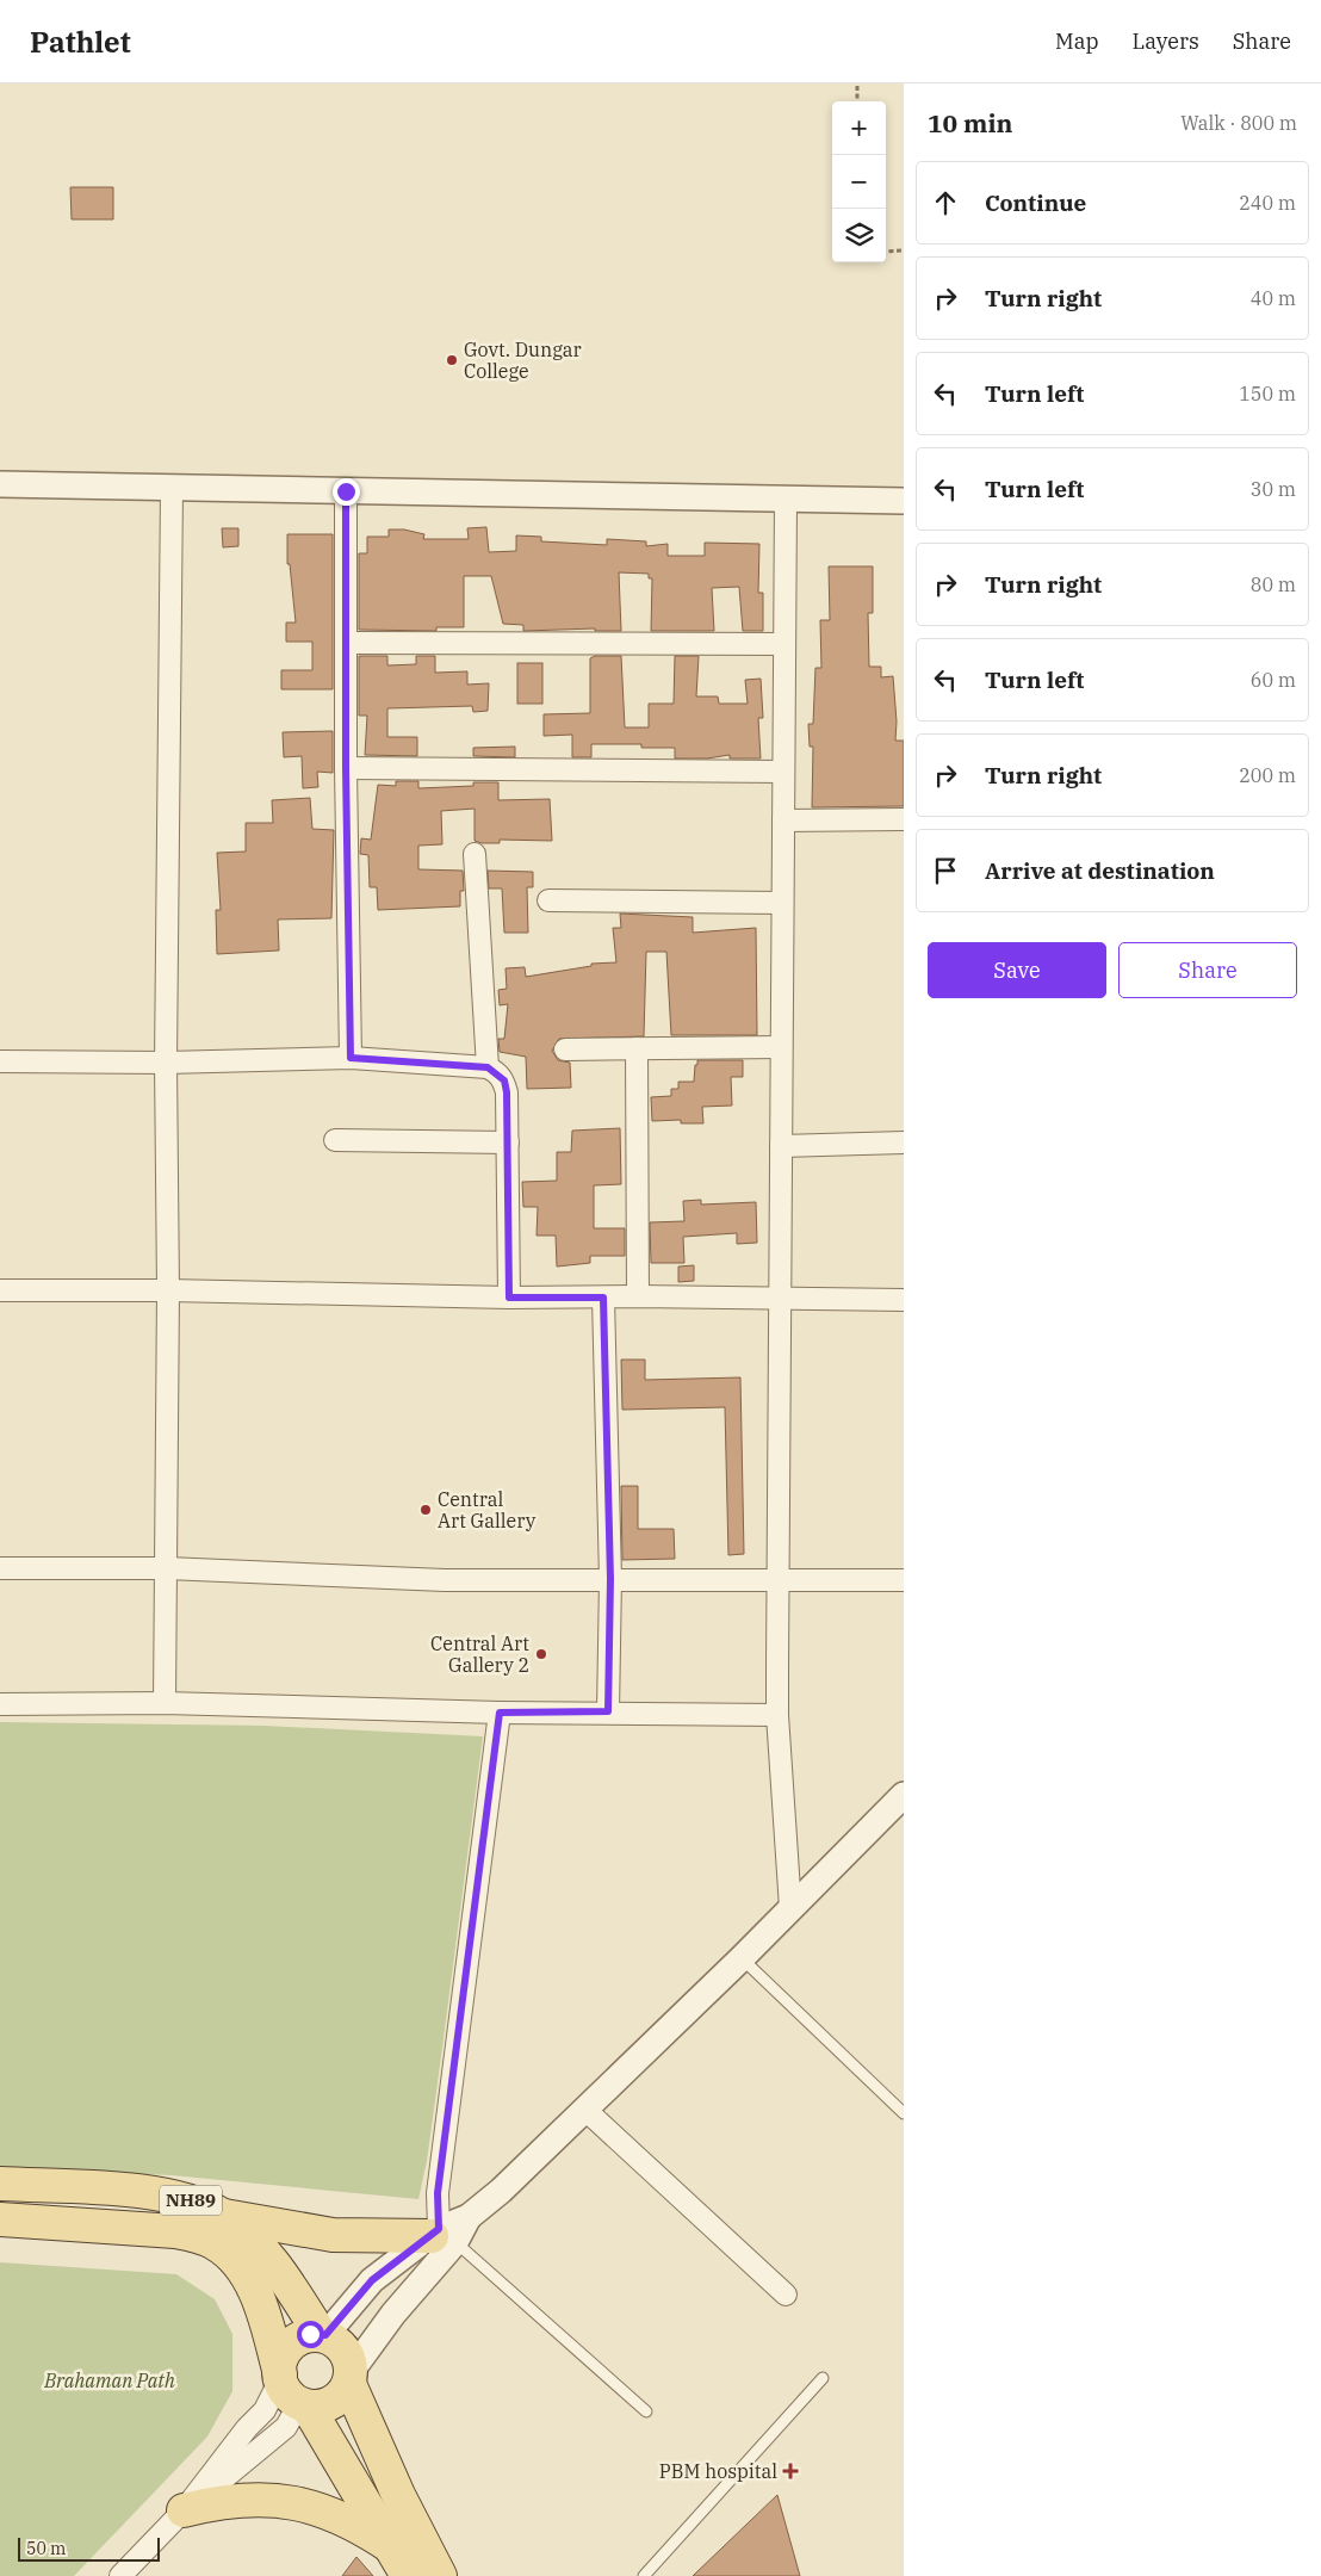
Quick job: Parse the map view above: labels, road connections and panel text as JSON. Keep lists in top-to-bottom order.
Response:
{
  "streets": {
    "main road": ["NH89"]
  },
  "parks": ["Brahaman Path"],
  "places": {
    "other": ["Govt. Dungar College", "Central Art Gallery", "Central Art Gallery 2"],
    "health": ["PBM hospital"]
  },
  "scale_bar": "50 m",
  "page": {
    "header": "Pathlet",
    "nav": ["Map", "Layers", "Share"],
    "heading": ["10 min", "Walk · 800 m"],
    "map_buttons": ["+", "−"],
    "list": [
      ["Continue", "240 m"],
      ["Turn right", "40 m"],
      ["Turn left", "150 m"],
      ["Turn left", "30 m"],
      ["Turn right", "80 m"],
      ["Turn left", "60 m"],
      ["Turn right", "200 m"],
      "Arrive at destination"
    ],
    "buttons": ["Save", "Share"],
    "scale": "50 m"
  }
}
